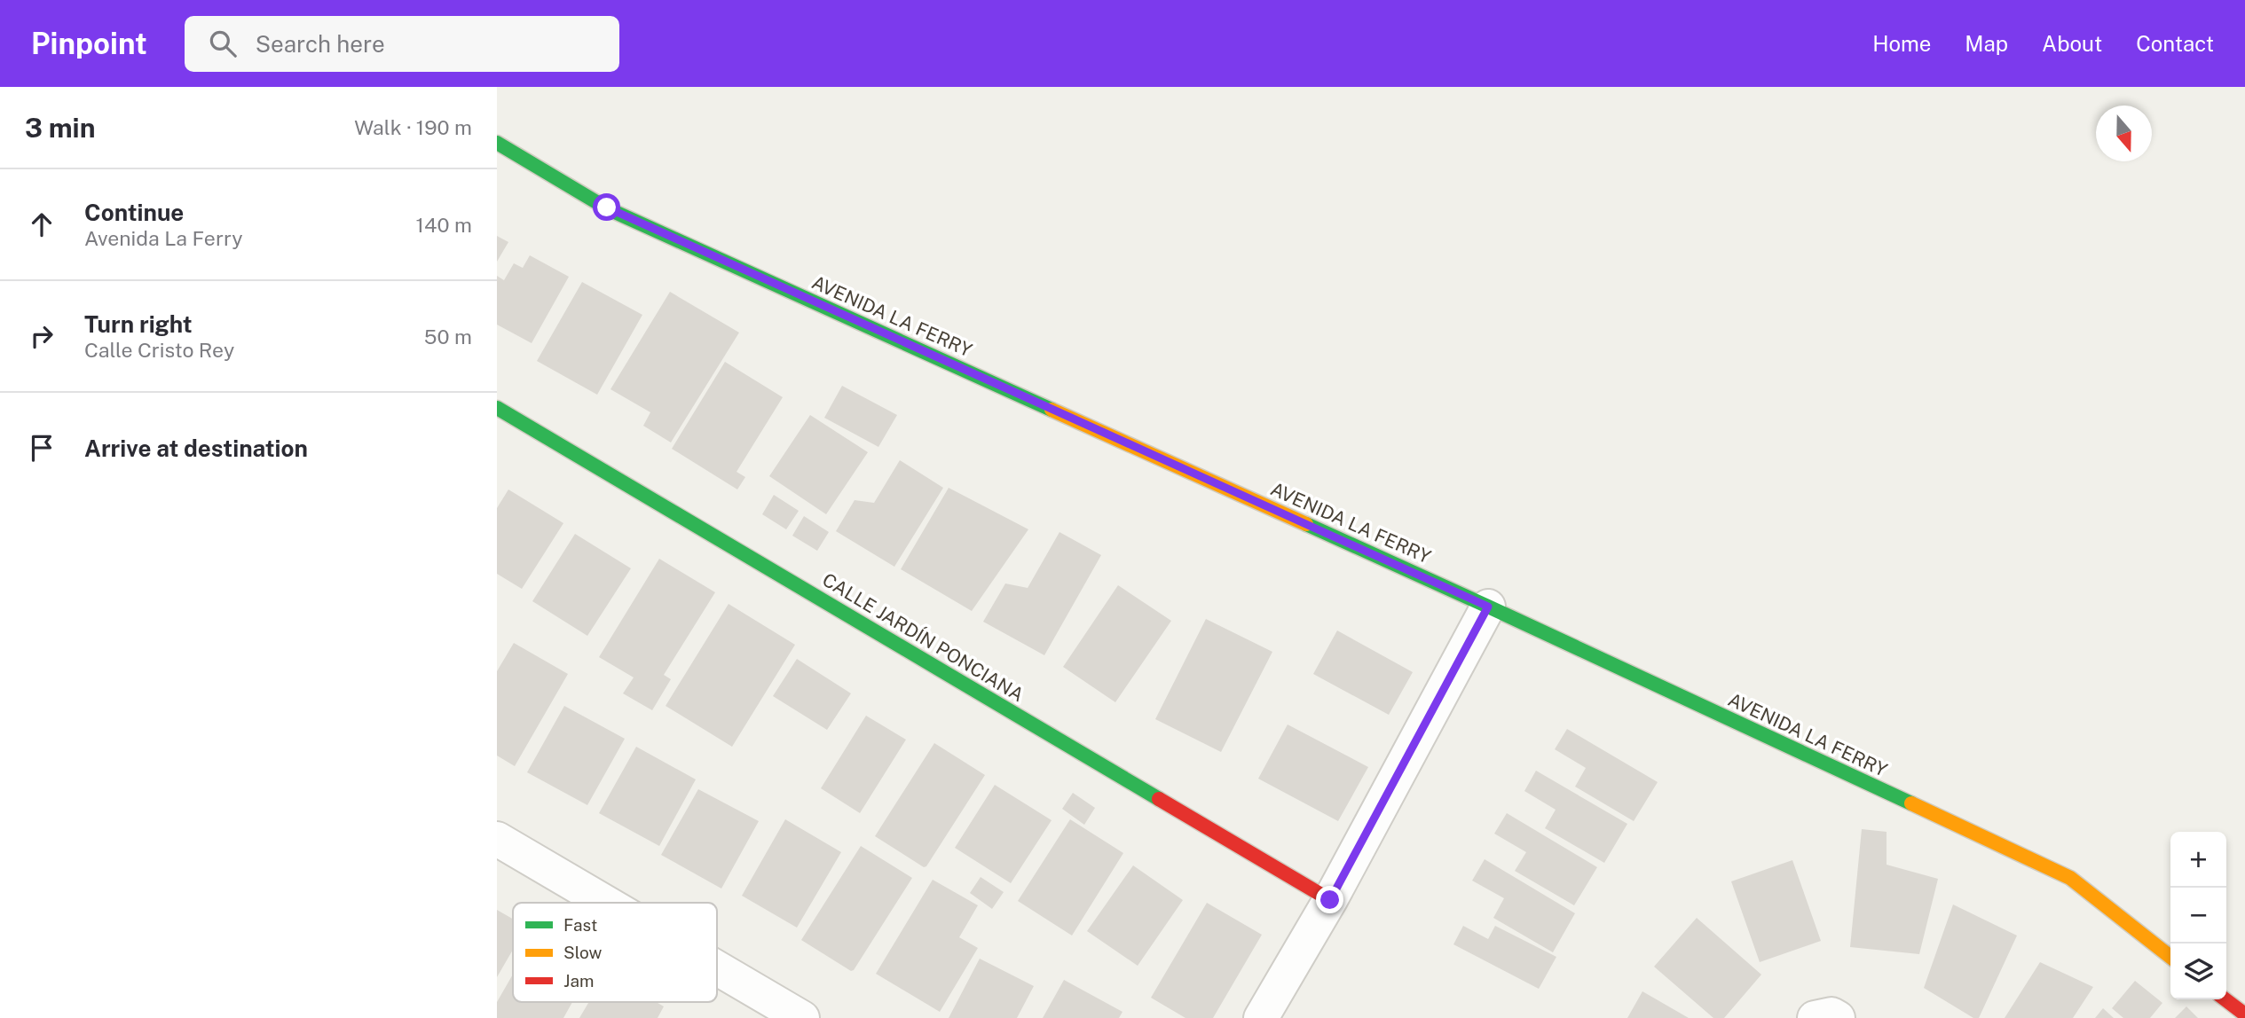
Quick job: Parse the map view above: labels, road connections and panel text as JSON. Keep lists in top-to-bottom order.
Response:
{
  "streets": {
    "street": ["AVENIDA LA FERRY", "CALLE JARDÍN PONCIANA"]
  },
  "legend": ["Fast", "Slow", "Jam"],
  "north": "bottom",
  "page": {
    "header": "Pinpoint",
    "search": "Search here",
    "nav": [
      "Home",
      "Map",
      "About",
      "Contact"
    ],
    "heading": ["3 min", "Walk · 190 m"],
    "list": [
      ["Continue", "Avenida La Ferry", "140 m"],
      ["Turn right", "Calle Cristo Rey", "50 m"],
      "Arrive at destination"
    ],
    "map_buttons": ["+", "−"]
  }
}
